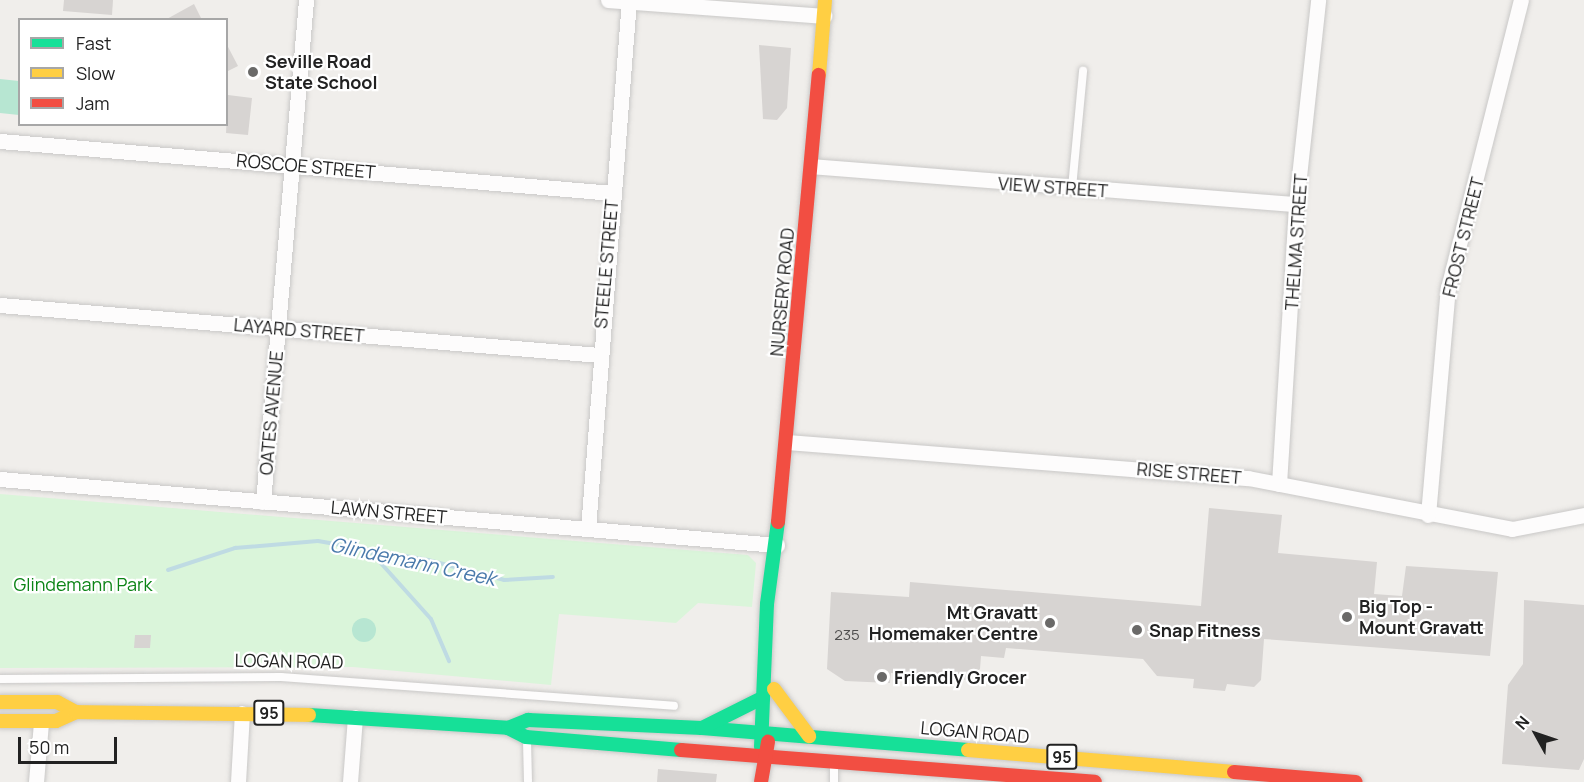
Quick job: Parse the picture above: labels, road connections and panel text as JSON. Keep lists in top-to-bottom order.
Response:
{
  "streets": {
    "main road": ["NURSERY ROAD", "LOGAN ROAD", "95"],
    "street": [
      "ROSCOE STREET",
      "VIEW STREET",
      "FROST STREET",
      "THELMA STREET",
      "STEELE STREET",
      "LAYARD STREET",
      "OATES AVENUE",
      "RISE STREET",
      "LAWN STREET"
    ]
  },
  "crossings": [
    ["ROSCOE STREET", "STEELE STREET"],
    ["ROSCOE STREET", "OATES AVENUE"],
    ["VIEW STREET", "THELMA STREET"],
    ["VIEW STREET", "NURSERY ROAD"],
    ["FROST STREET", "RISE STREET"],
    ["THELMA STREET", "RISE STREET"],
    ["STEELE STREET", "LAYARD STREET"],
    ["STEELE STREET", "LAWN STREET"],
    ["NURSERY ROAD", "RISE STREET"],
    ["NURSERY ROAD", "LAWN STREET"],
    ["NURSERY ROAD", "LOGAN ROAD"],
    ["LAYARD STREET", "OATES AVENUE"],
    ["OATES AVENUE", "LAWN STREET"]
  ],
  "water": ["Glindemann Creek"],
  "parks": ["Glindemann Park"],
  "places": [
    "Seville Road State School",
    "Big Top - Mount Gravatt",
    "Mt Gravatt Homemaker Centre",
    "Snap Fitness",
    "Friendly Grocer"
  ],
  "house_numbers": ["235"],
  "legend": ["Fast", "Slow", "Jam"],
  "scale_bar": "50 m",
  "north": "top left"
}
